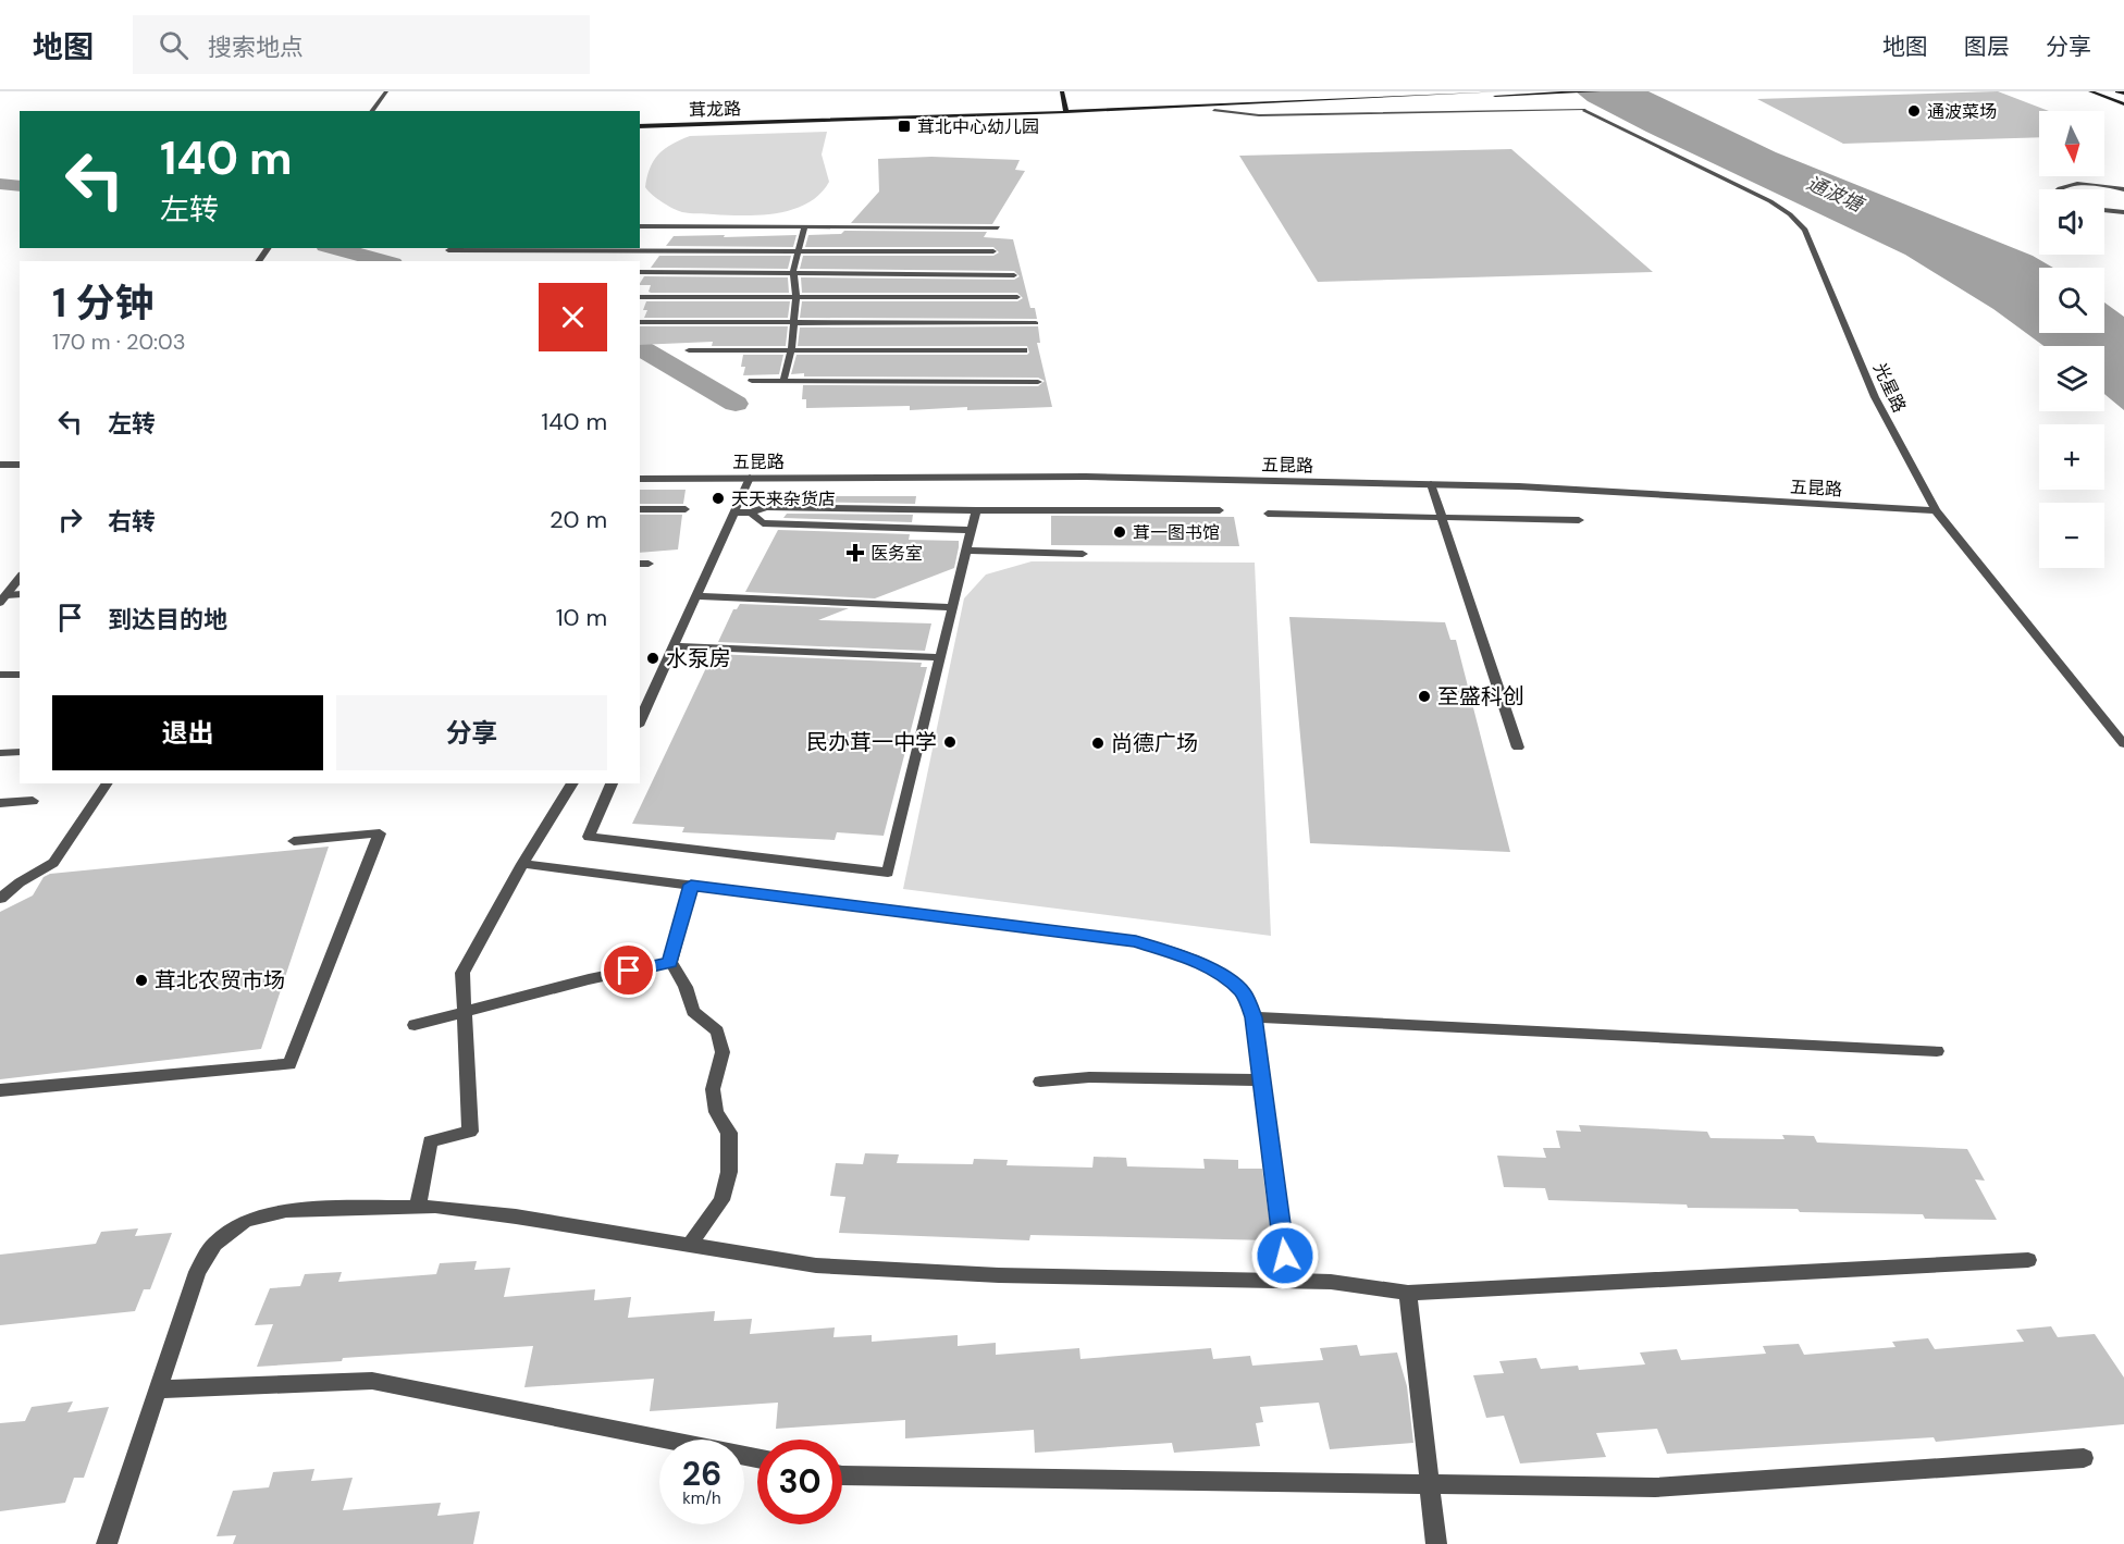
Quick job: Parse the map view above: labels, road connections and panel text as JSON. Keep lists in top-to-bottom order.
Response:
{
  "streets": {
    "main road": ["茸龙路"],
    "street": ["光星路", "五昆路"]
  },
  "crossings": [
    ["茸龙路", "光星路"],
    ["光星路", "五昆路"]
  ],
  "water": ["通波塘"],
  "places": {
    "other": [
      "通波菜场",
      "天天来杂货店",
      "茸一图书馆",
      "水泵房",
      "至盛科创",
      "民办茸一中学",
      "尚德广场",
      "茸北农贸市场"
    ],
    "transit": ["茸北中心幼儿园"],
    "health": ["医务室"]
  },
  "north": "bottom",
  "page": {
    "header": "地图",
    "search": "搜索地点",
    "nav": ["地图", "图层", "分享"],
    "map_buttons": ["+", "−"],
    "turn": ["140 m", "左转"],
    "heading": ["1 分钟", "170 m · 20:03"],
    "list": [
      {
        "name": "左转",
        "value": "140 m"
      },
      {
        "name": "右转",
        "value": "20 m"
      },
      {
        "name": "到达目的地",
        "value": "10 m"
      }
    ],
    "buttons": ["退出", "分享"],
    "speed": "26 km/h",
    "limit": "30"
  }
}
